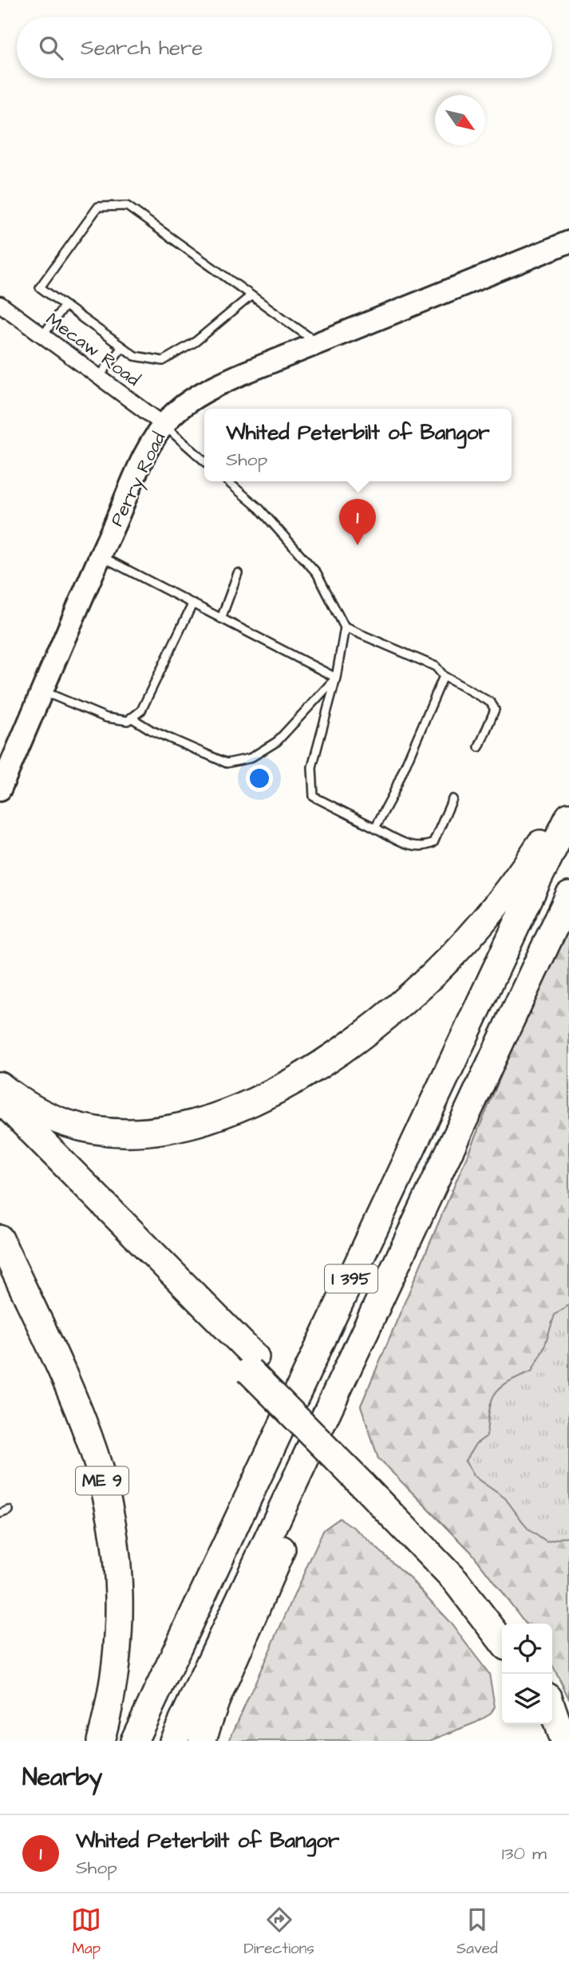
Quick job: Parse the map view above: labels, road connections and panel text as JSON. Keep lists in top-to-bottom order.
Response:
{
  "streets": {
    "highway": ["I 395", "ME 9"],
    "street": ["Mecaw Road", "Perry Road"]
  },
  "crossings": [
    ["Mecaw Road", "Perry Road"]
  ],
  "north": "bottom right",
  "page": {
    "search": "Search here",
    "popup": ["Whited Peterbilt of Bangor", "Shop"],
    "pins": "1",
    "heading": "Nearby",
    "list": [
      {
        "mark": "1",
        "name": "Whited Peterbilt of Bangor",
        "note": "Shop",
        "value": "130 m"
      }
    ],
    "nav": ["Map", "Directions", "Saved"]
  }
}
